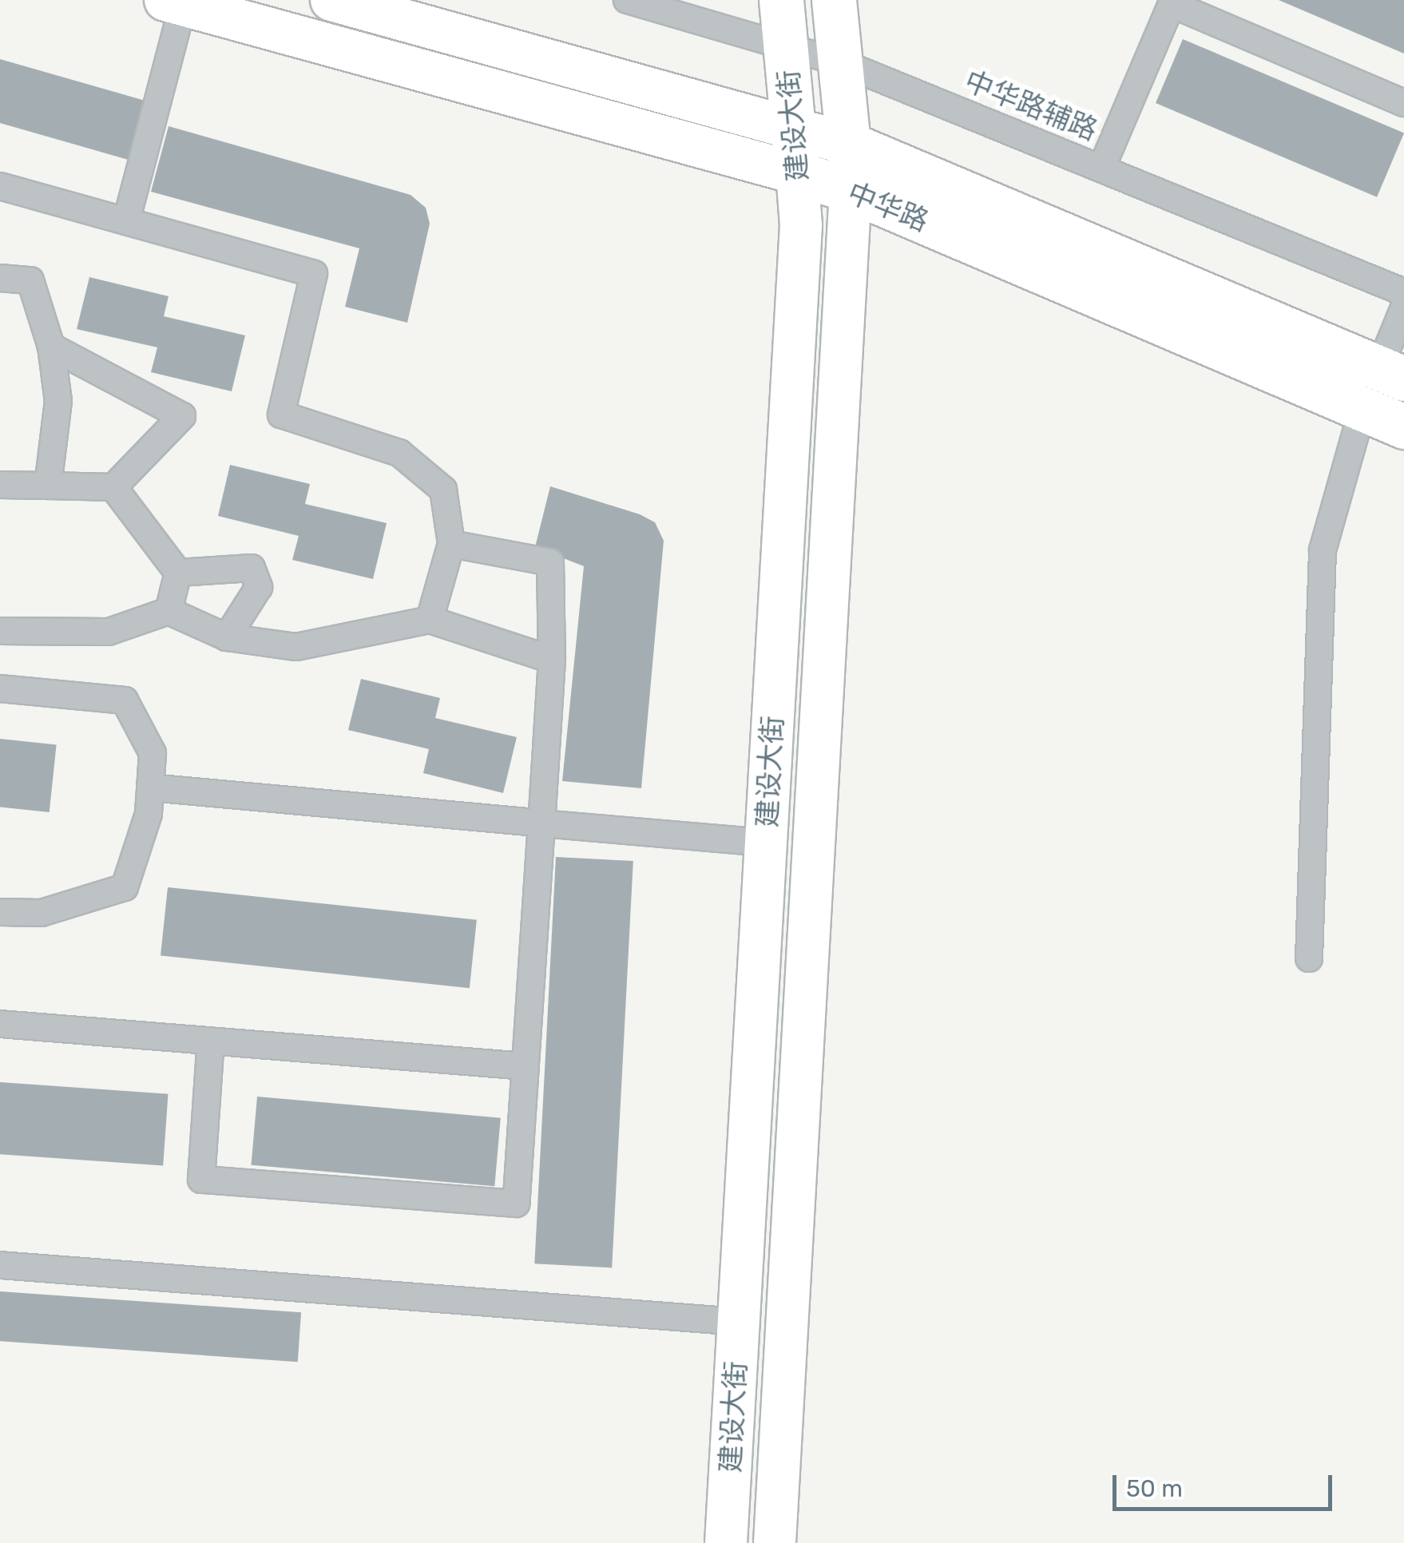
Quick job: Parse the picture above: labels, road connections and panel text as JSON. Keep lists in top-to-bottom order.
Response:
{
  "streets": {
    "highway": ["建设大街", "中华路"],
    "street": ["中华路辅路"]
  },
  "crossings": [
    ["中华路辅路", "建设大街"],
    ["建设大街", "中华路"]
  ],
  "scale_bar": "50 m"
}
